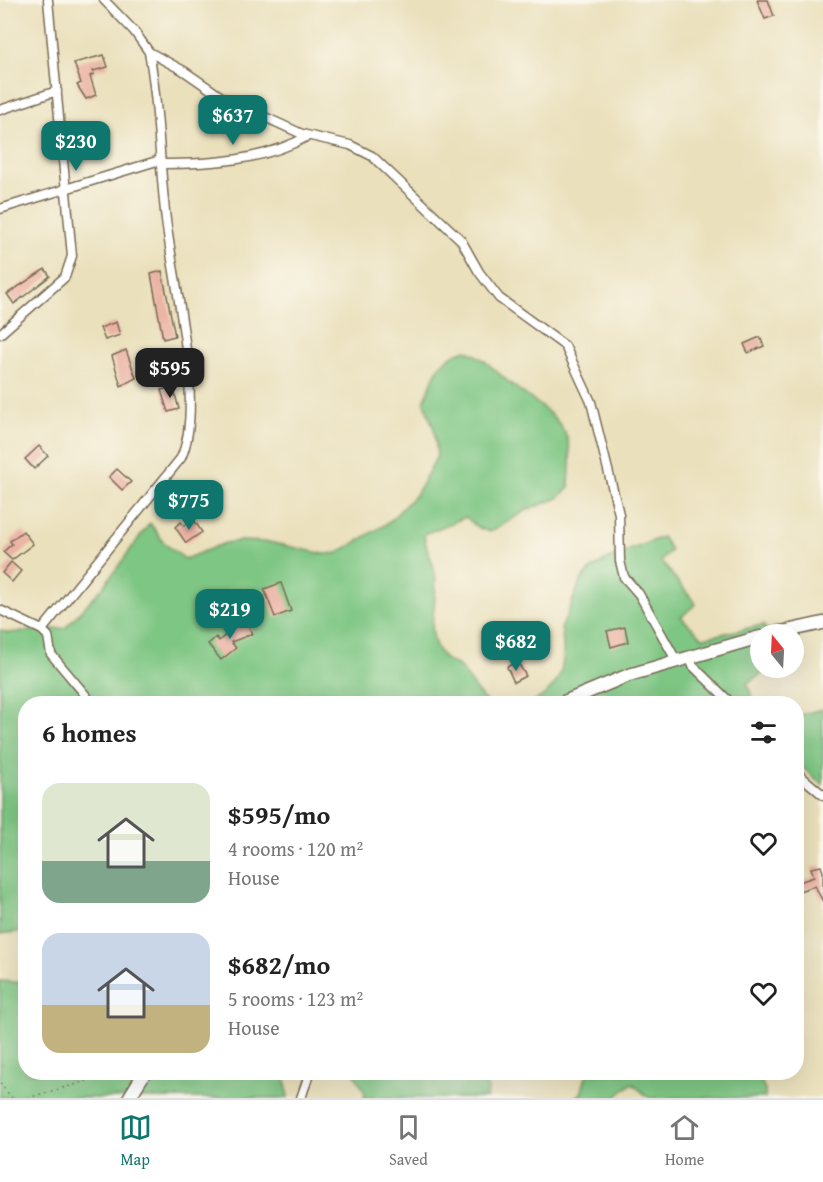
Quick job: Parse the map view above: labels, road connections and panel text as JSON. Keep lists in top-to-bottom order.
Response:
{
  "north": "top",
  "page": {
    "price": [
      "$637",
      "$230",
      "$595",
      "$775",
      "$219",
      "$682"
    ],
    "heading": "6 homes",
    "list": [
      {
        "name": "$595/mo",
        "note": "4 rooms · 120 m² · House"
      },
      {
        "name": "$682/mo",
        "note": "5 rooms · 123 m² · House"
      }
    ],
    "tabs": ["Map", "Saved", "Home"]
  }
}
